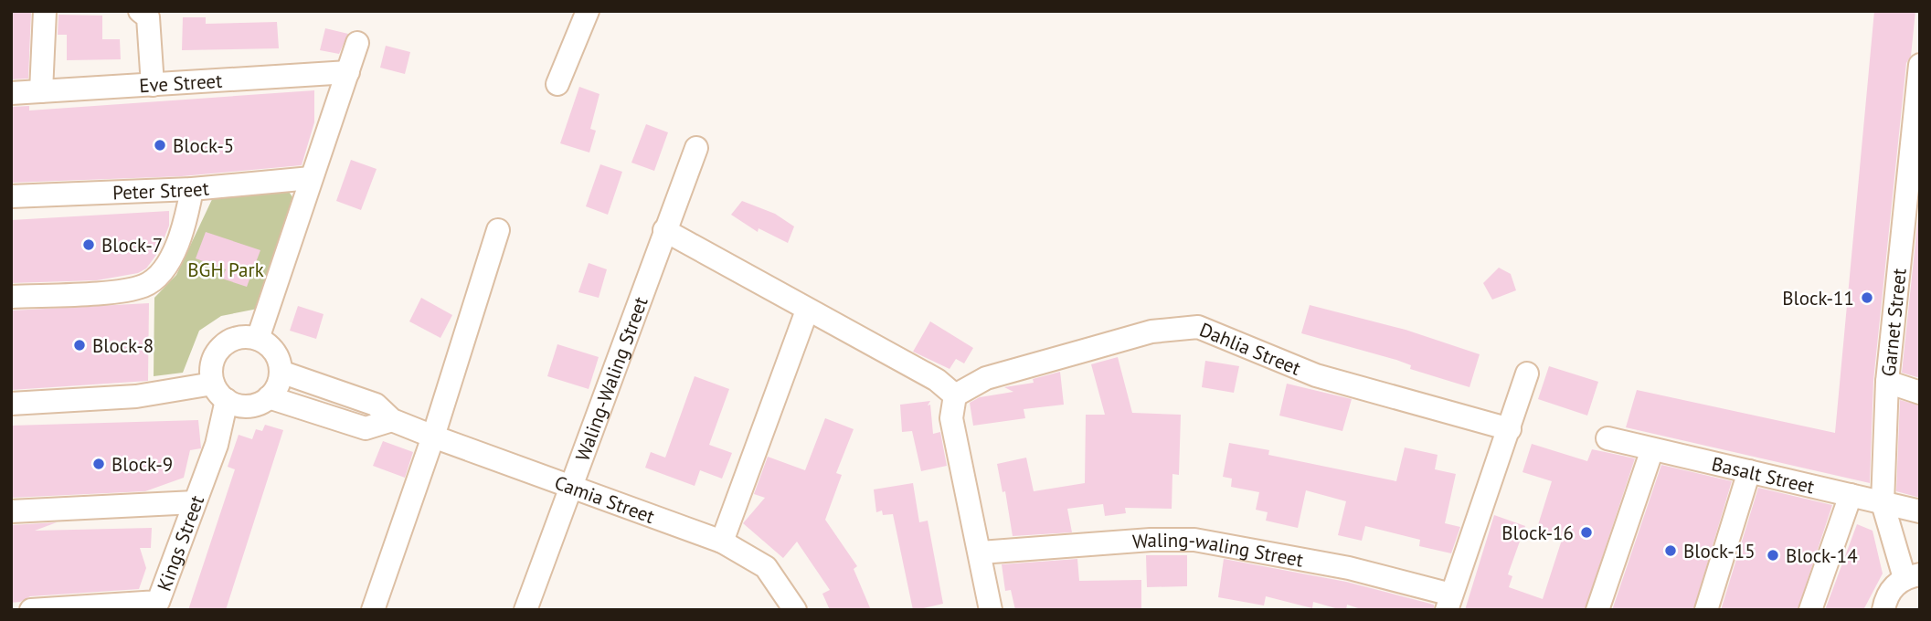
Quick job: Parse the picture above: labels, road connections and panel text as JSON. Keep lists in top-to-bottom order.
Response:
{
  "streets": {
    "street": [
      "Eve Street",
      "Peter Street",
      "Garnet Street",
      "Dahlia Street",
      "Waling-Waling Street",
      "Basalt Street",
      "Camia Street",
      "Kings Street",
      "Waling-waling Street"
    ]
  },
  "crossings": [
    ["Garnet Street", "Basalt Street"],
    ["Waling-Waling Street", "Camia Street"],
    ["Camia Street", "Kings Street"]
  ],
  "parks": ["BGH Park"],
  "places": [
    "Block-5",
    "Block-7",
    "Block-11",
    "Block-8",
    "Block-9",
    "Block-16",
    "Block-15",
    "Block-14"
  ]
}
